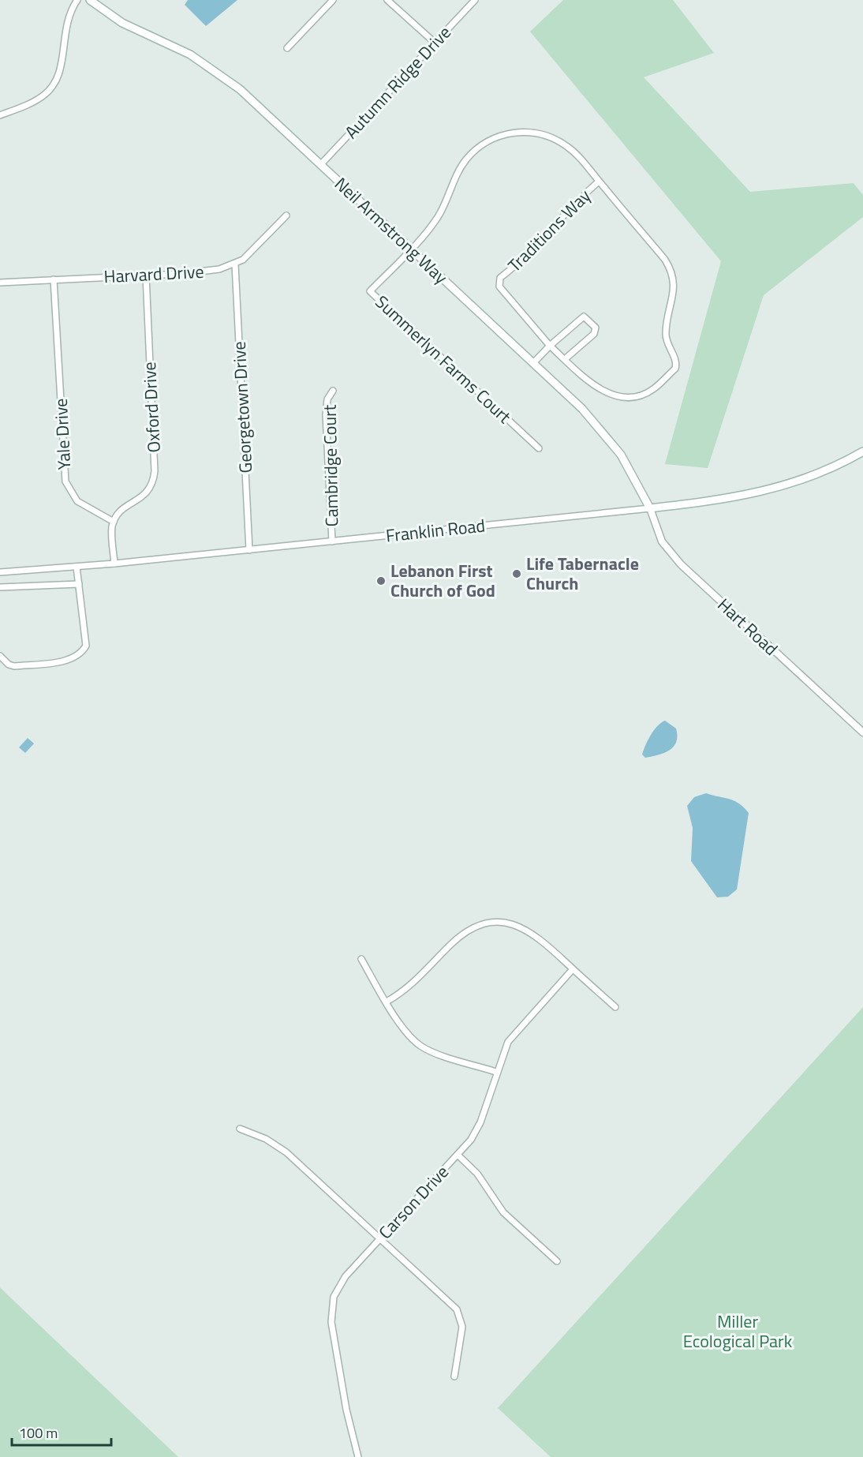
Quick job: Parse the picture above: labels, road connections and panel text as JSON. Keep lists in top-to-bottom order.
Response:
{
  "streets": {
    "main road": ["Neil Armstrong Way", "Franklin Road"],
    "street": [
      "Autumn Ridge Drive",
      "Traditions Way",
      "Harvard Drive",
      "Summerlyn Farms Court",
      "Oxford Drive",
      "Georgetown Drive",
      "Yale Drive",
      "Cambridge Court",
      "Hart Road",
      "Carson Drive"
    ]
  },
  "crossings": [
    ["Autumn Ridge Drive", "Neil Armstrong Way"],
    ["Neil Armstrong Way", "Traditions Way"],
    ["Neil Armstrong Way", "Summerlyn Farms Court"],
    ["Neil Armstrong Way", "Franklin Road"],
    ["Neil Armstrong Way", "Hart Road"],
    ["Traditions Way", "Summerlyn Farms Court"],
    ["Harvard Drive", "Oxford Drive"],
    ["Harvard Drive", "Georgetown Drive"],
    ["Harvard Drive", "Yale Drive"],
    ["Oxford Drive", "Yale Drive"],
    ["Georgetown Drive", "Franklin Road"],
    ["Cambridge Court", "Franklin Road"],
    ["Franklin Road", "Hart Road"]
  ],
  "parks": ["Miller Ecological Park"],
  "places": ["Life Tabernacle Church", "Lebanon First Church of God"],
  "scale_bar": "100 m"
}
